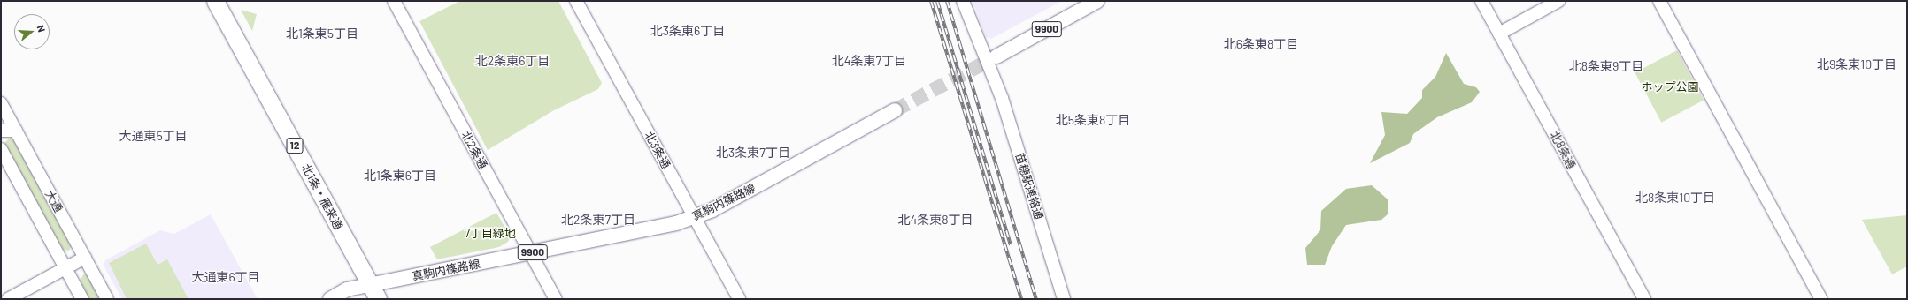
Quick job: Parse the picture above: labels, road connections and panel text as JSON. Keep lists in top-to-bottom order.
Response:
{
  "streets": {
    "highway": ["12", "北1条・雁来通"],
    "main road": ["9900", "真駒内篠路線"],
    "street": [
      "北2条通",
      "北3条通",
      "北8条通",
      "苗穂駅連絡通",
      "大通"
    ]
  },
  "crossings": [
    ["北2条通", "真駒内篠路線"],
    ["北3条通", "真駒内篠路線"],
    ["北1条・雁来通", "真駒内篠路線"]
  ],
  "districts": [
    "北3条東6丁目",
    "北1条東5丁目",
    "北6条東8丁目",
    "北2条東6丁目",
    "北4条東7丁目",
    "北9条東10丁目",
    "北8条東9丁目",
    "北5条東8丁目",
    "大通東5丁目",
    "北3条東7丁目",
    "北1条東6丁目",
    "北8条東10丁目",
    "北2条東7丁目",
    "北4条東8丁目",
    "大通東6丁目"
  ],
  "parks": ["ホップ公園", "7丁目緑地"],
  "north": "right"
}
